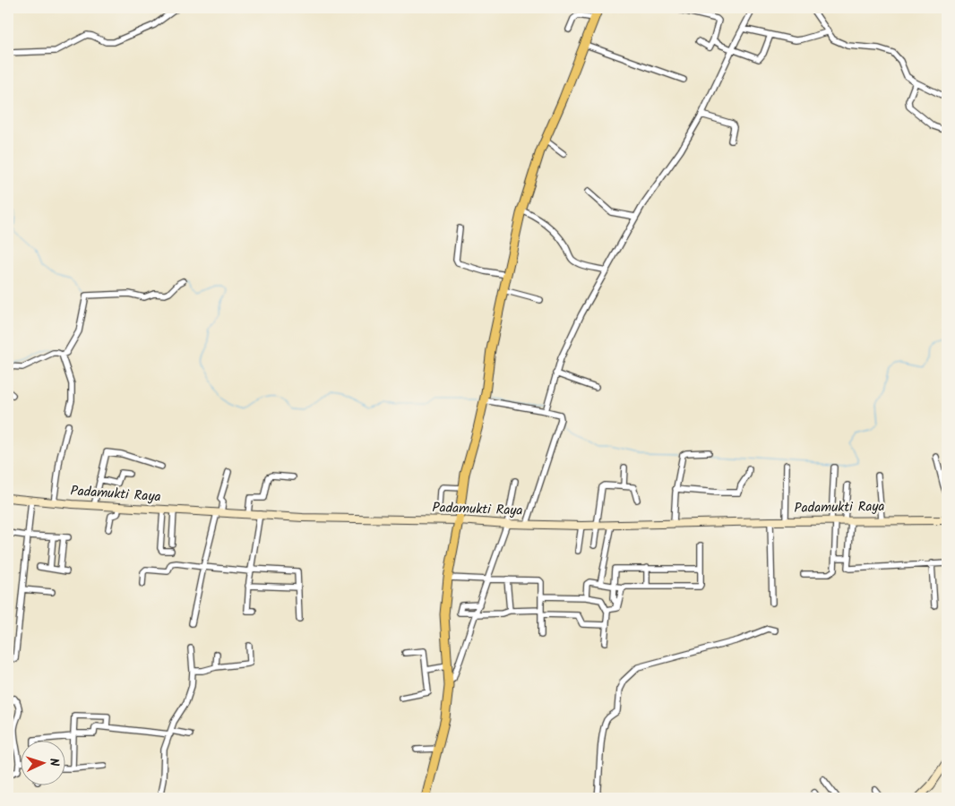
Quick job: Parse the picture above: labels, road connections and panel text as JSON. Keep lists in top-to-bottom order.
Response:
{
  "streets": {
    "street": ["Padamukti Raya"]
  },
  "north": "right"
}
